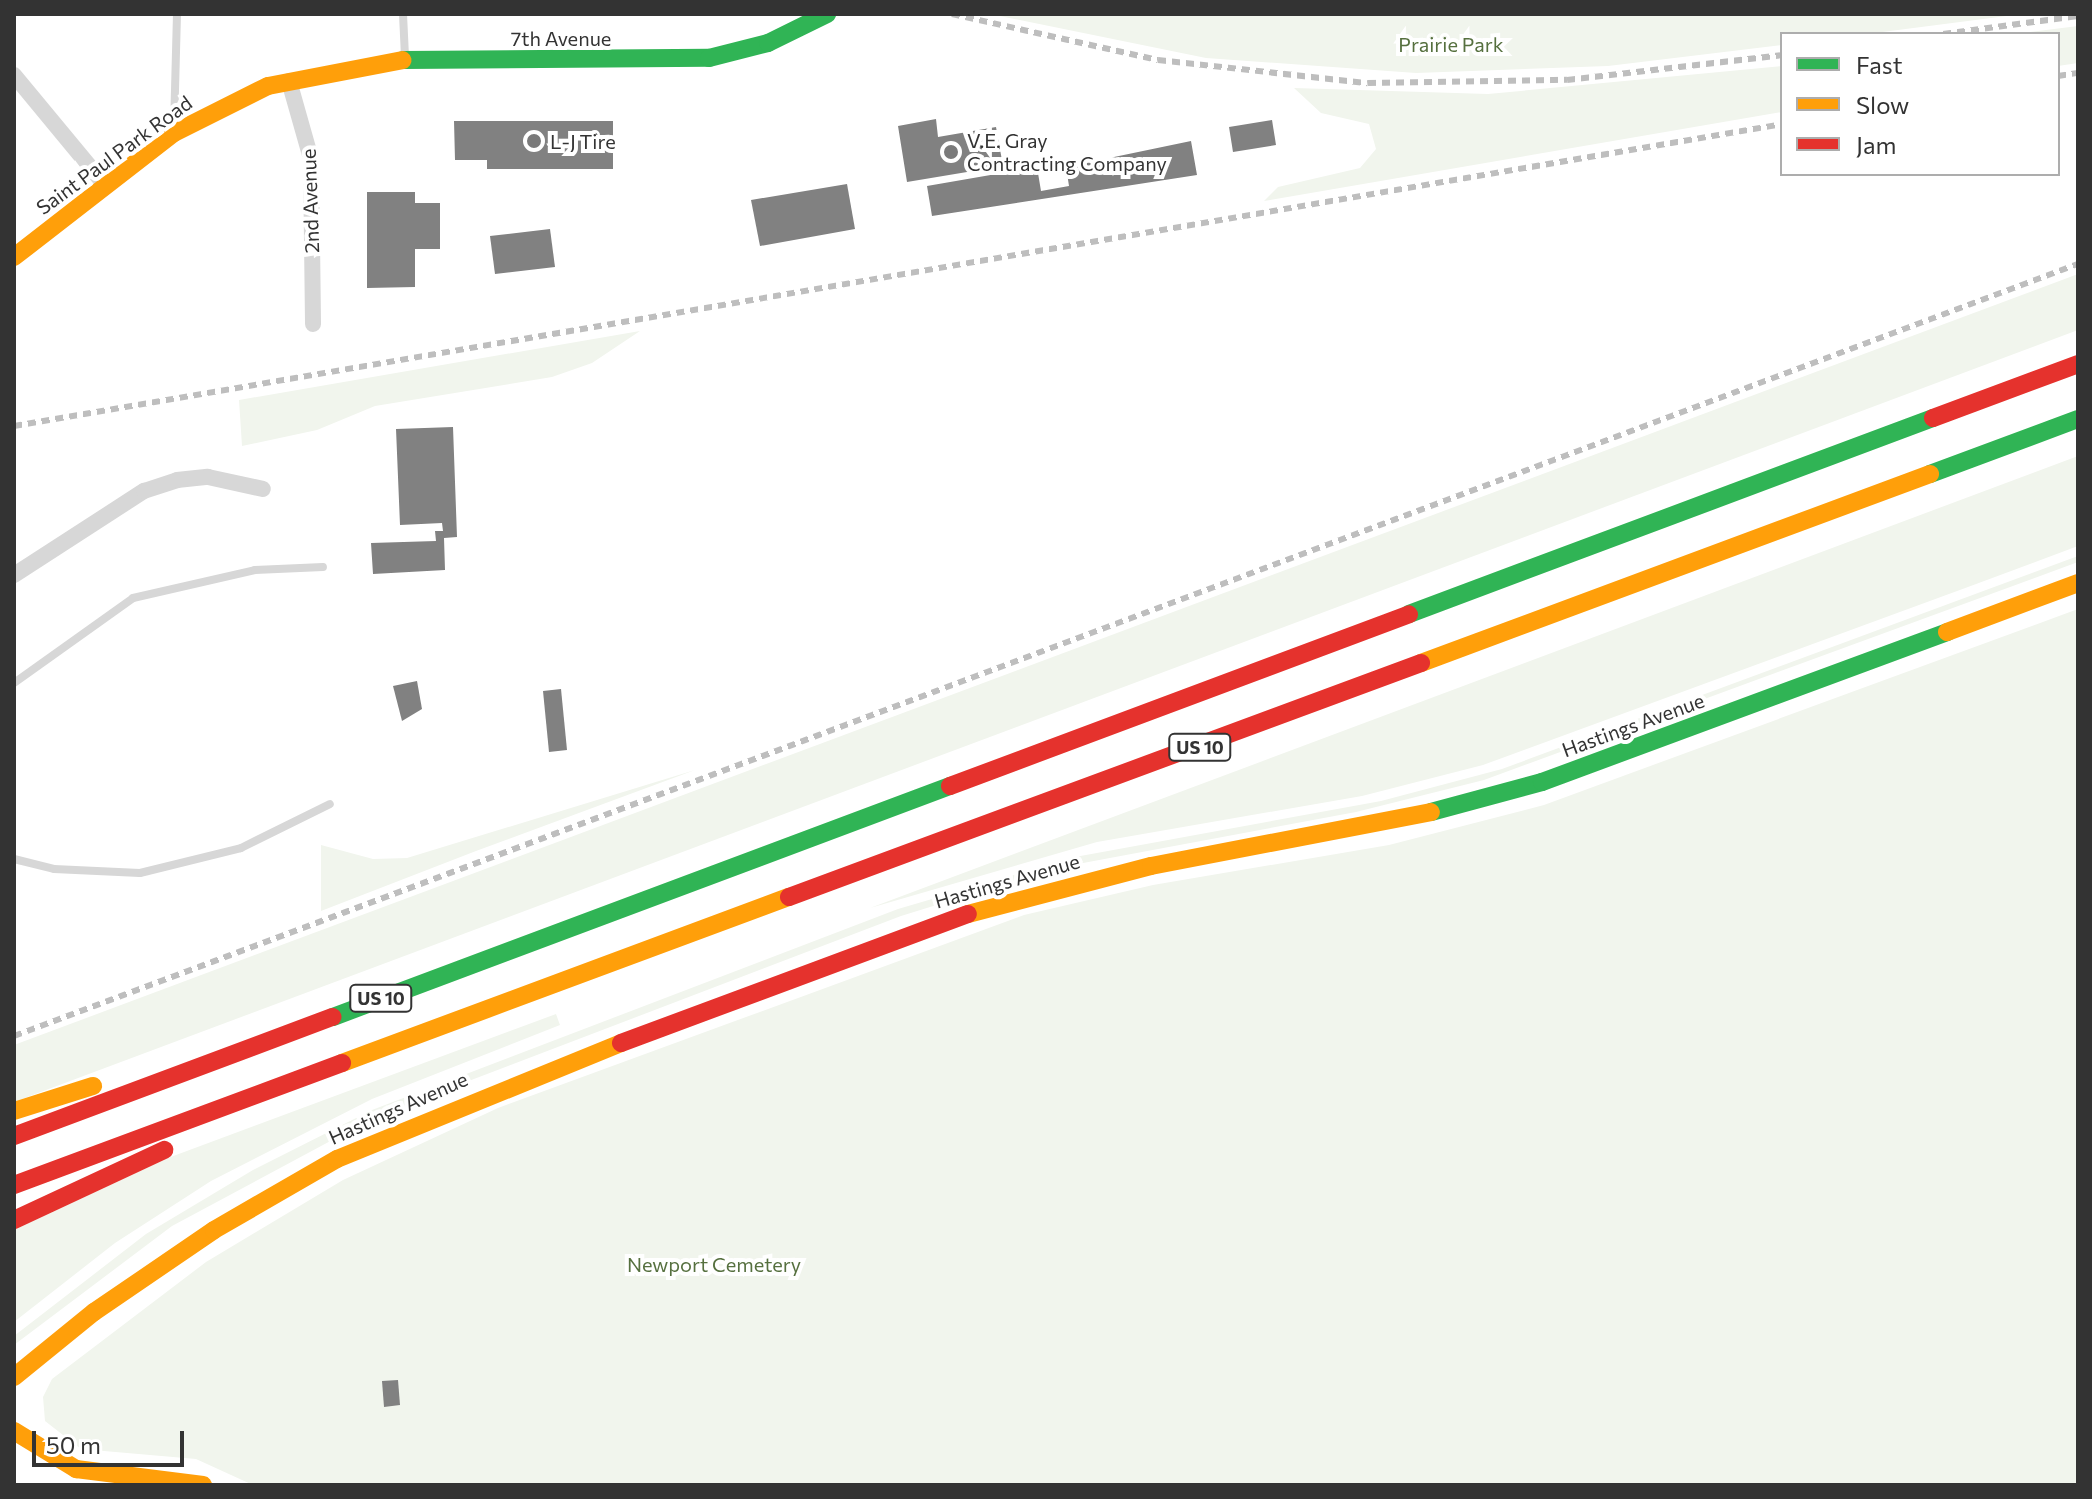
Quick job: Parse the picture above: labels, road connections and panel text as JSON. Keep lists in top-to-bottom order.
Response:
{
  "streets": {
    "main road": [
      "7th Avenue",
      "Saint Paul Park Road",
      "Hastings Avenue",
      "US 10"
    ],
    "street": ["2nd Avenue"]
  },
  "crossings": [
    ["7th Avenue", "Saint Paul Park Road"],
    ["7th Avenue", "2nd Avenue"],
    ["Saint Paul Park Road", "2nd Avenue"]
  ],
  "parks": ["Prairie Park", "Newport Cemetery"],
  "places": ["L-J Tire", "V.E. Gray Contracting Company"],
  "legend": ["Fast", "Slow", "Jam"],
  "scale_bar": "50 m"
}
